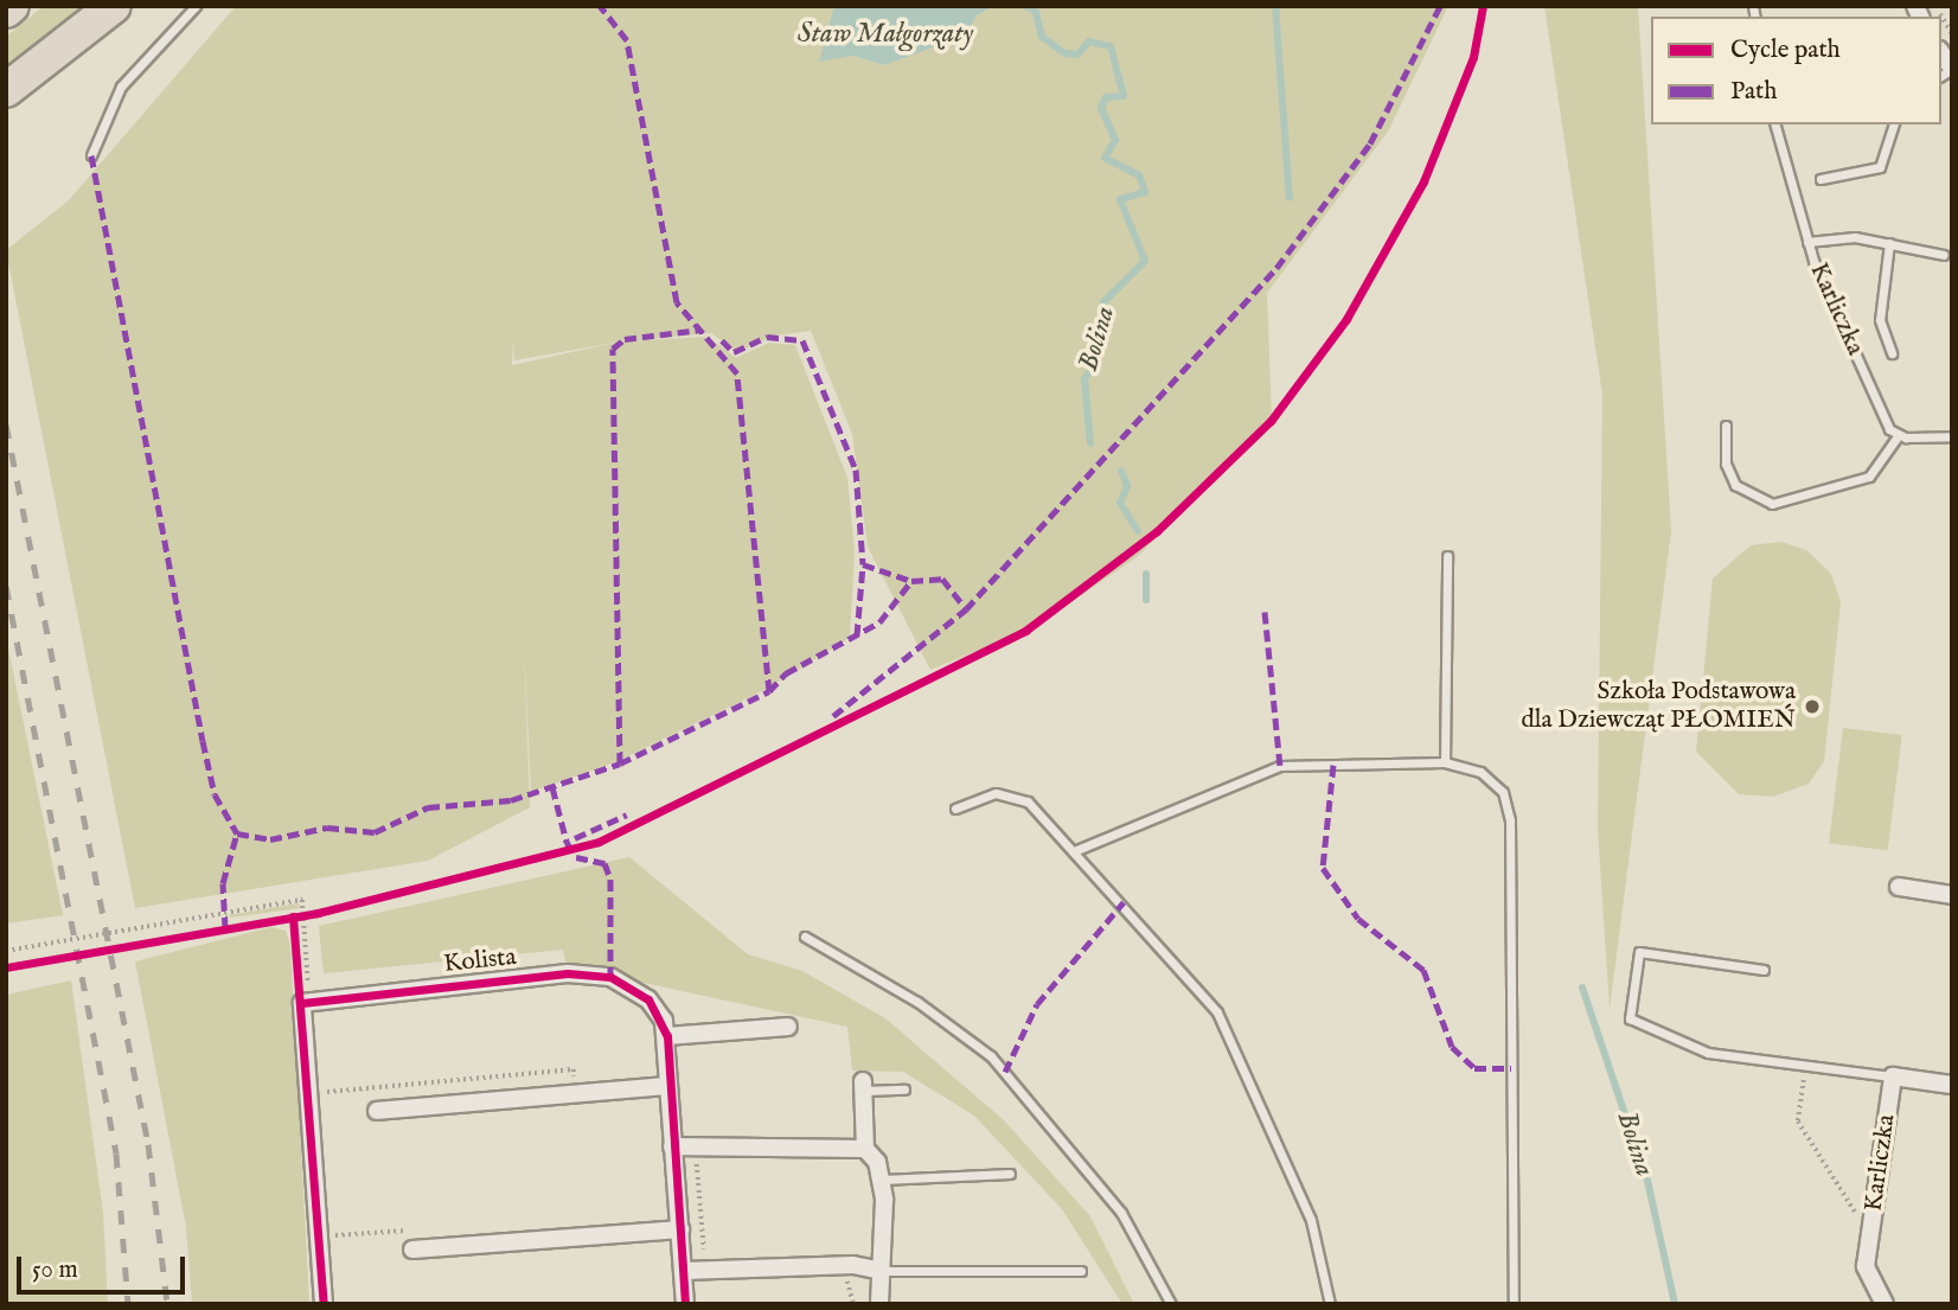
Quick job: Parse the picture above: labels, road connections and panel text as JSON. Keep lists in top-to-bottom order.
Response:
{
  "streets": {
    "street": ["Karliczka", "Kolista"]
  },
  "water": ["Staw Małgorzaty", "Bolina"],
  "places": ["Szkoła Podstawowa dla Dziewcząt PŁOMIEŃ"],
  "legend": ["Cycle path", "Path"],
  "scale_bar": "50 m"
}
